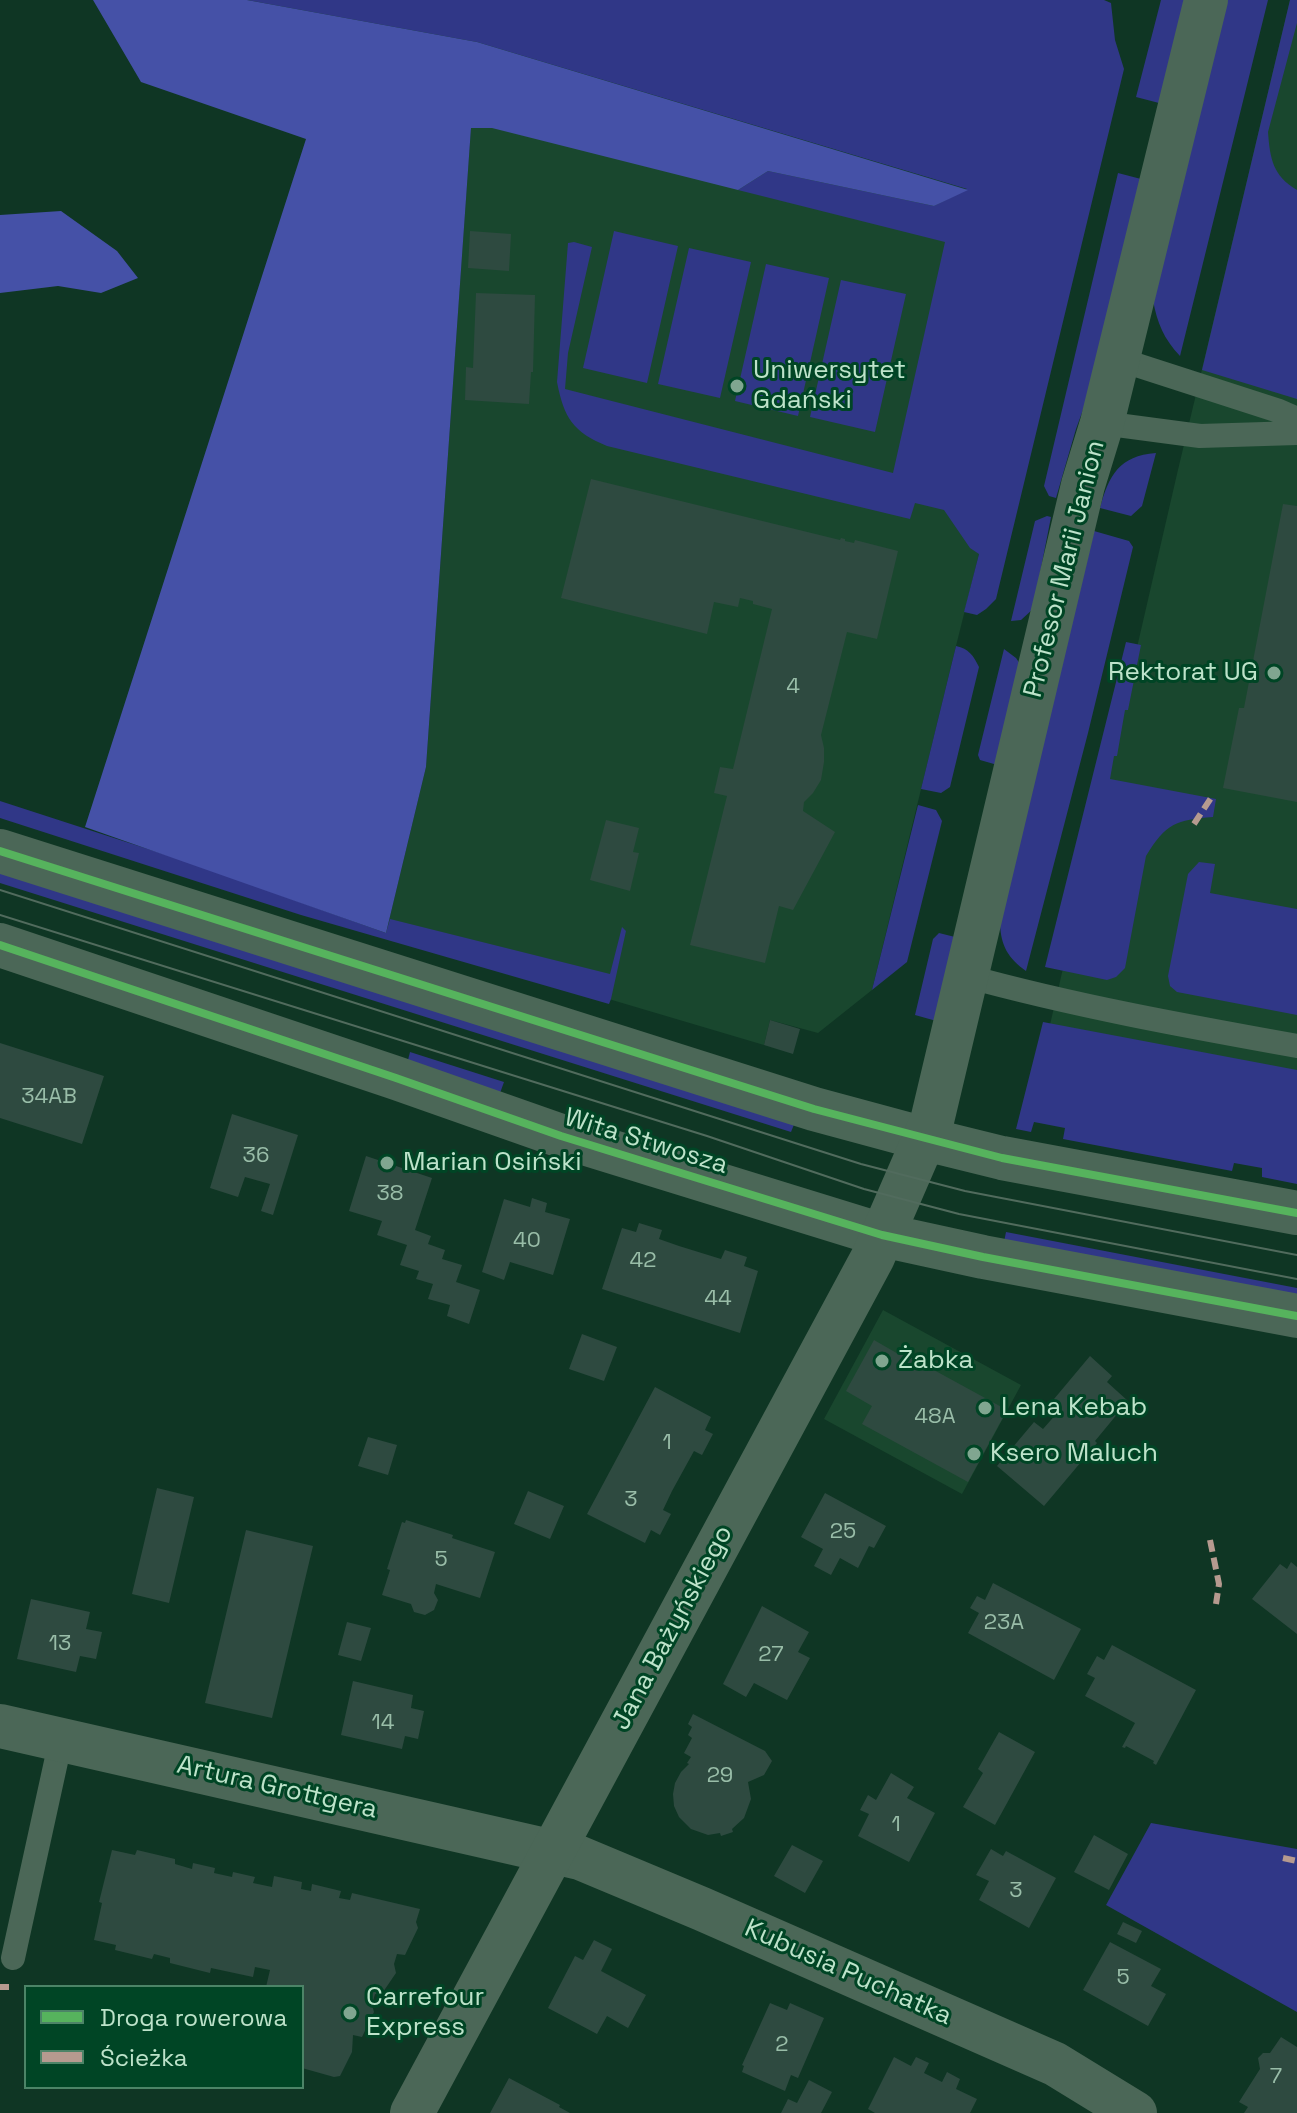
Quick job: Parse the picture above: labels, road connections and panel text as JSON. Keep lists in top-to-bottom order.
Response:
{
  "streets": {
    "street": [
      "Profesor Marii Janion",
      "Wita Stwosza",
      "Jana Bażyńskiego",
      "Artura Grottgera",
      "Kubusia Puchatka"
    ]
  },
  "crossings": [
    ["Profesor Marii Janion", "Jana Bażyńskiego"],
    ["Wita Stwosza", "Jana Bażyńskiego"],
    ["Jana Bażyńskiego", "Artura Grottgera"],
    ["Jana Bażyńskiego", "Kubusia Puchatka"],
    ["Artura Grottgera", "Kubusia Puchatka"]
  ],
  "places": [
    "Uniwersytet Gdański",
    "Rektorat UG",
    "Marian Osiński",
    "Żabka",
    "Lena Kebab",
    "Ksero Maluch",
    "Carrefour Express"
  ],
  "house_numbers": [
    "4",
    "34AB",
    "36",
    "38",
    "40",
    "42",
    "44",
    "48A",
    "1",
    "3",
    "25",
    "5",
    "23A",
    "13",
    "27",
    "14",
    "29",
    "1",
    "3",
    "5",
    "2",
    "7"
  ],
  "legend": ["Droga rowerowa", "Ścieżka"]
}
